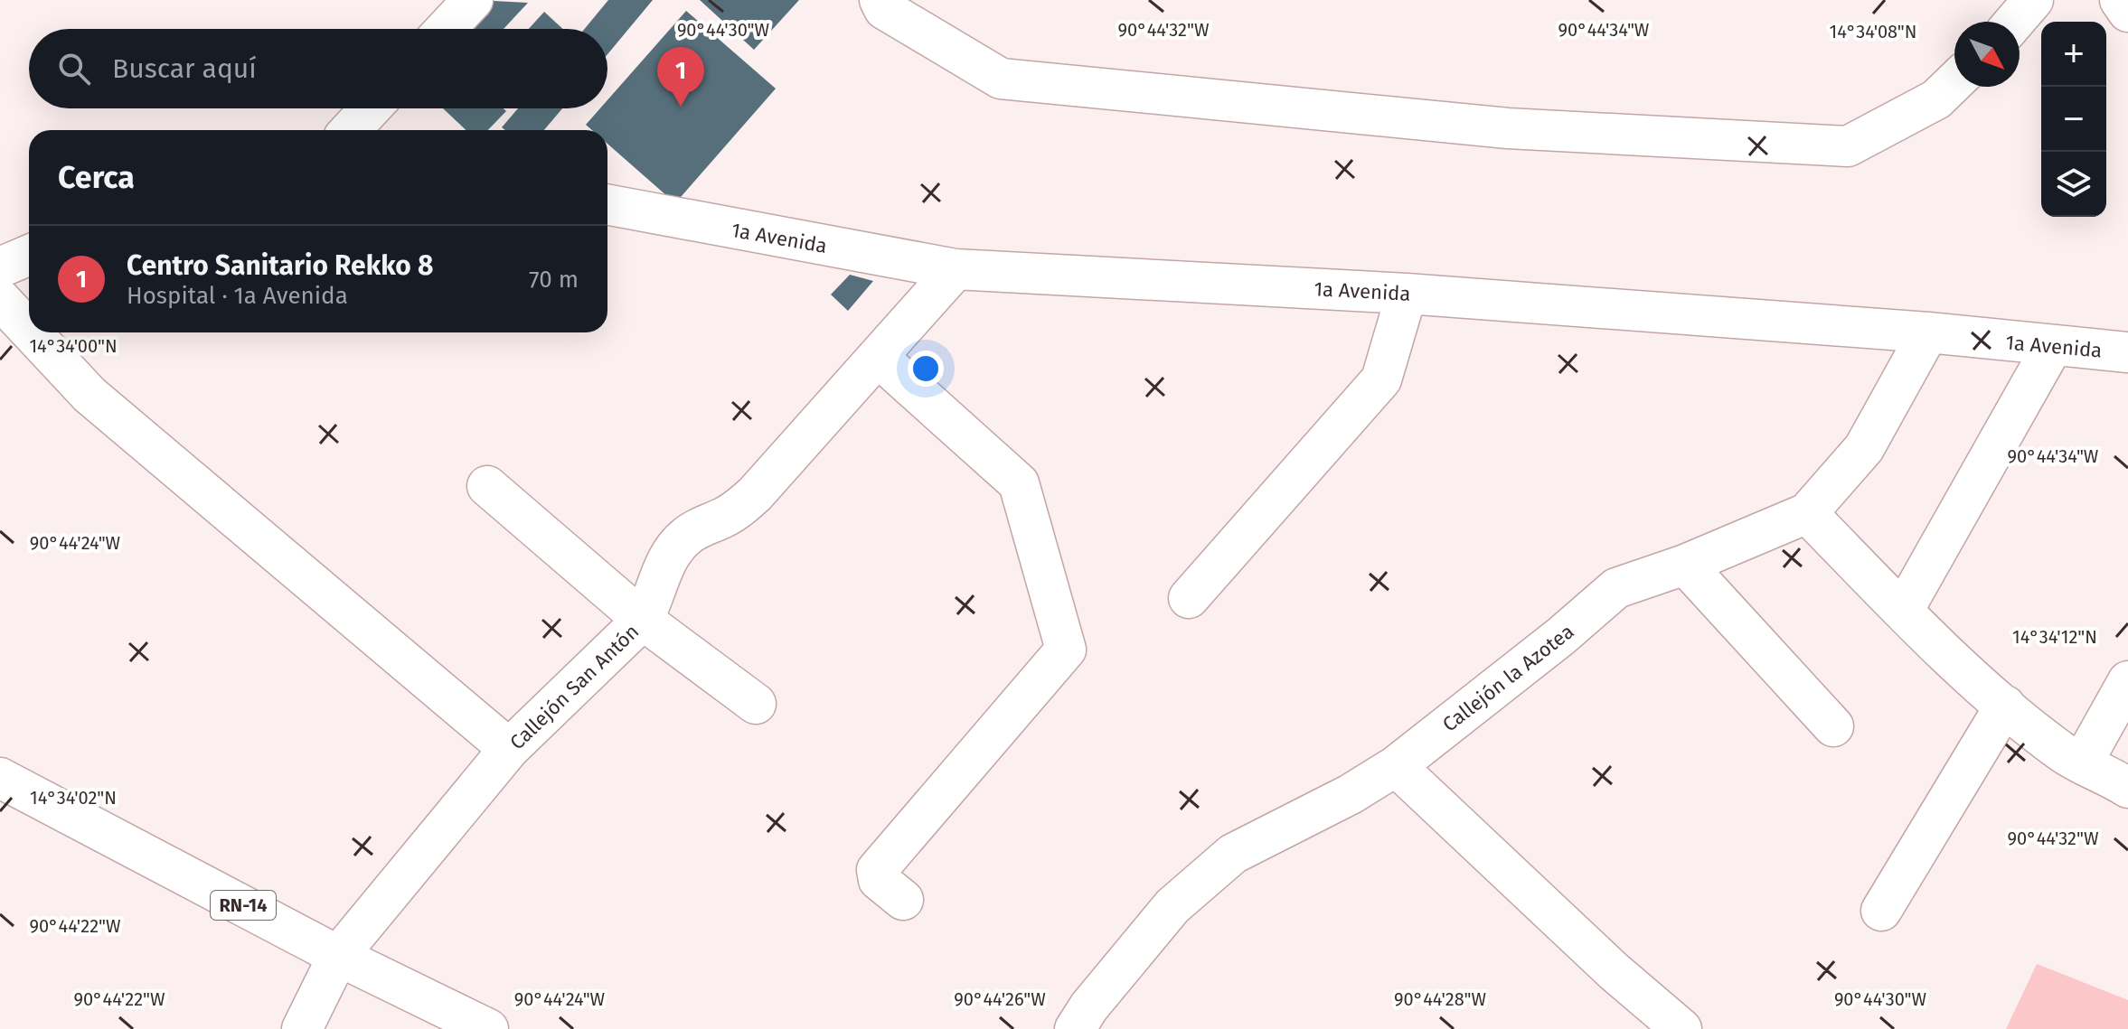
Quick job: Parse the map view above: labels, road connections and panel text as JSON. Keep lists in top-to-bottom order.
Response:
{
  "streets": {
    "street": [
      "1a Avenida",
      "Callejón la Azotea",
      "Callejón San Antón",
      "RN-14"
    ]
  },
  "crossings": [
    ["1a Avenida", "Callejón la Azotea"],
    ["1a Avenida", "Callejón San Antón"],
    ["Callejón San Antón", "RN-14"]
  ],
  "north": "bottom right",
  "page": {
    "map_buttons": ["+", "−"],
    "search": "Buscar aquí",
    "pins": "1",
    "heading": "Cerca",
    "list": [
      {
        "mark": "1",
        "name": "Centro Sanitario Rekko 8",
        "note": "Hospital · 1a Avenida",
        "value": "70 m"
      }
    ]
  },
  "coordinates": [
    "90°44'30\"W",
    "90°44'32\"W",
    "90°44'34\"W",
    "14°34'08\"N",
    "14°34'00\"N",
    "90°44'24\"W",
    "14°34'12\"N",
    "14°34'02\"N",
    "90°44'22\"W",
    "90°44'26\"W",
    "90°44'28\"W"
  ]
}
